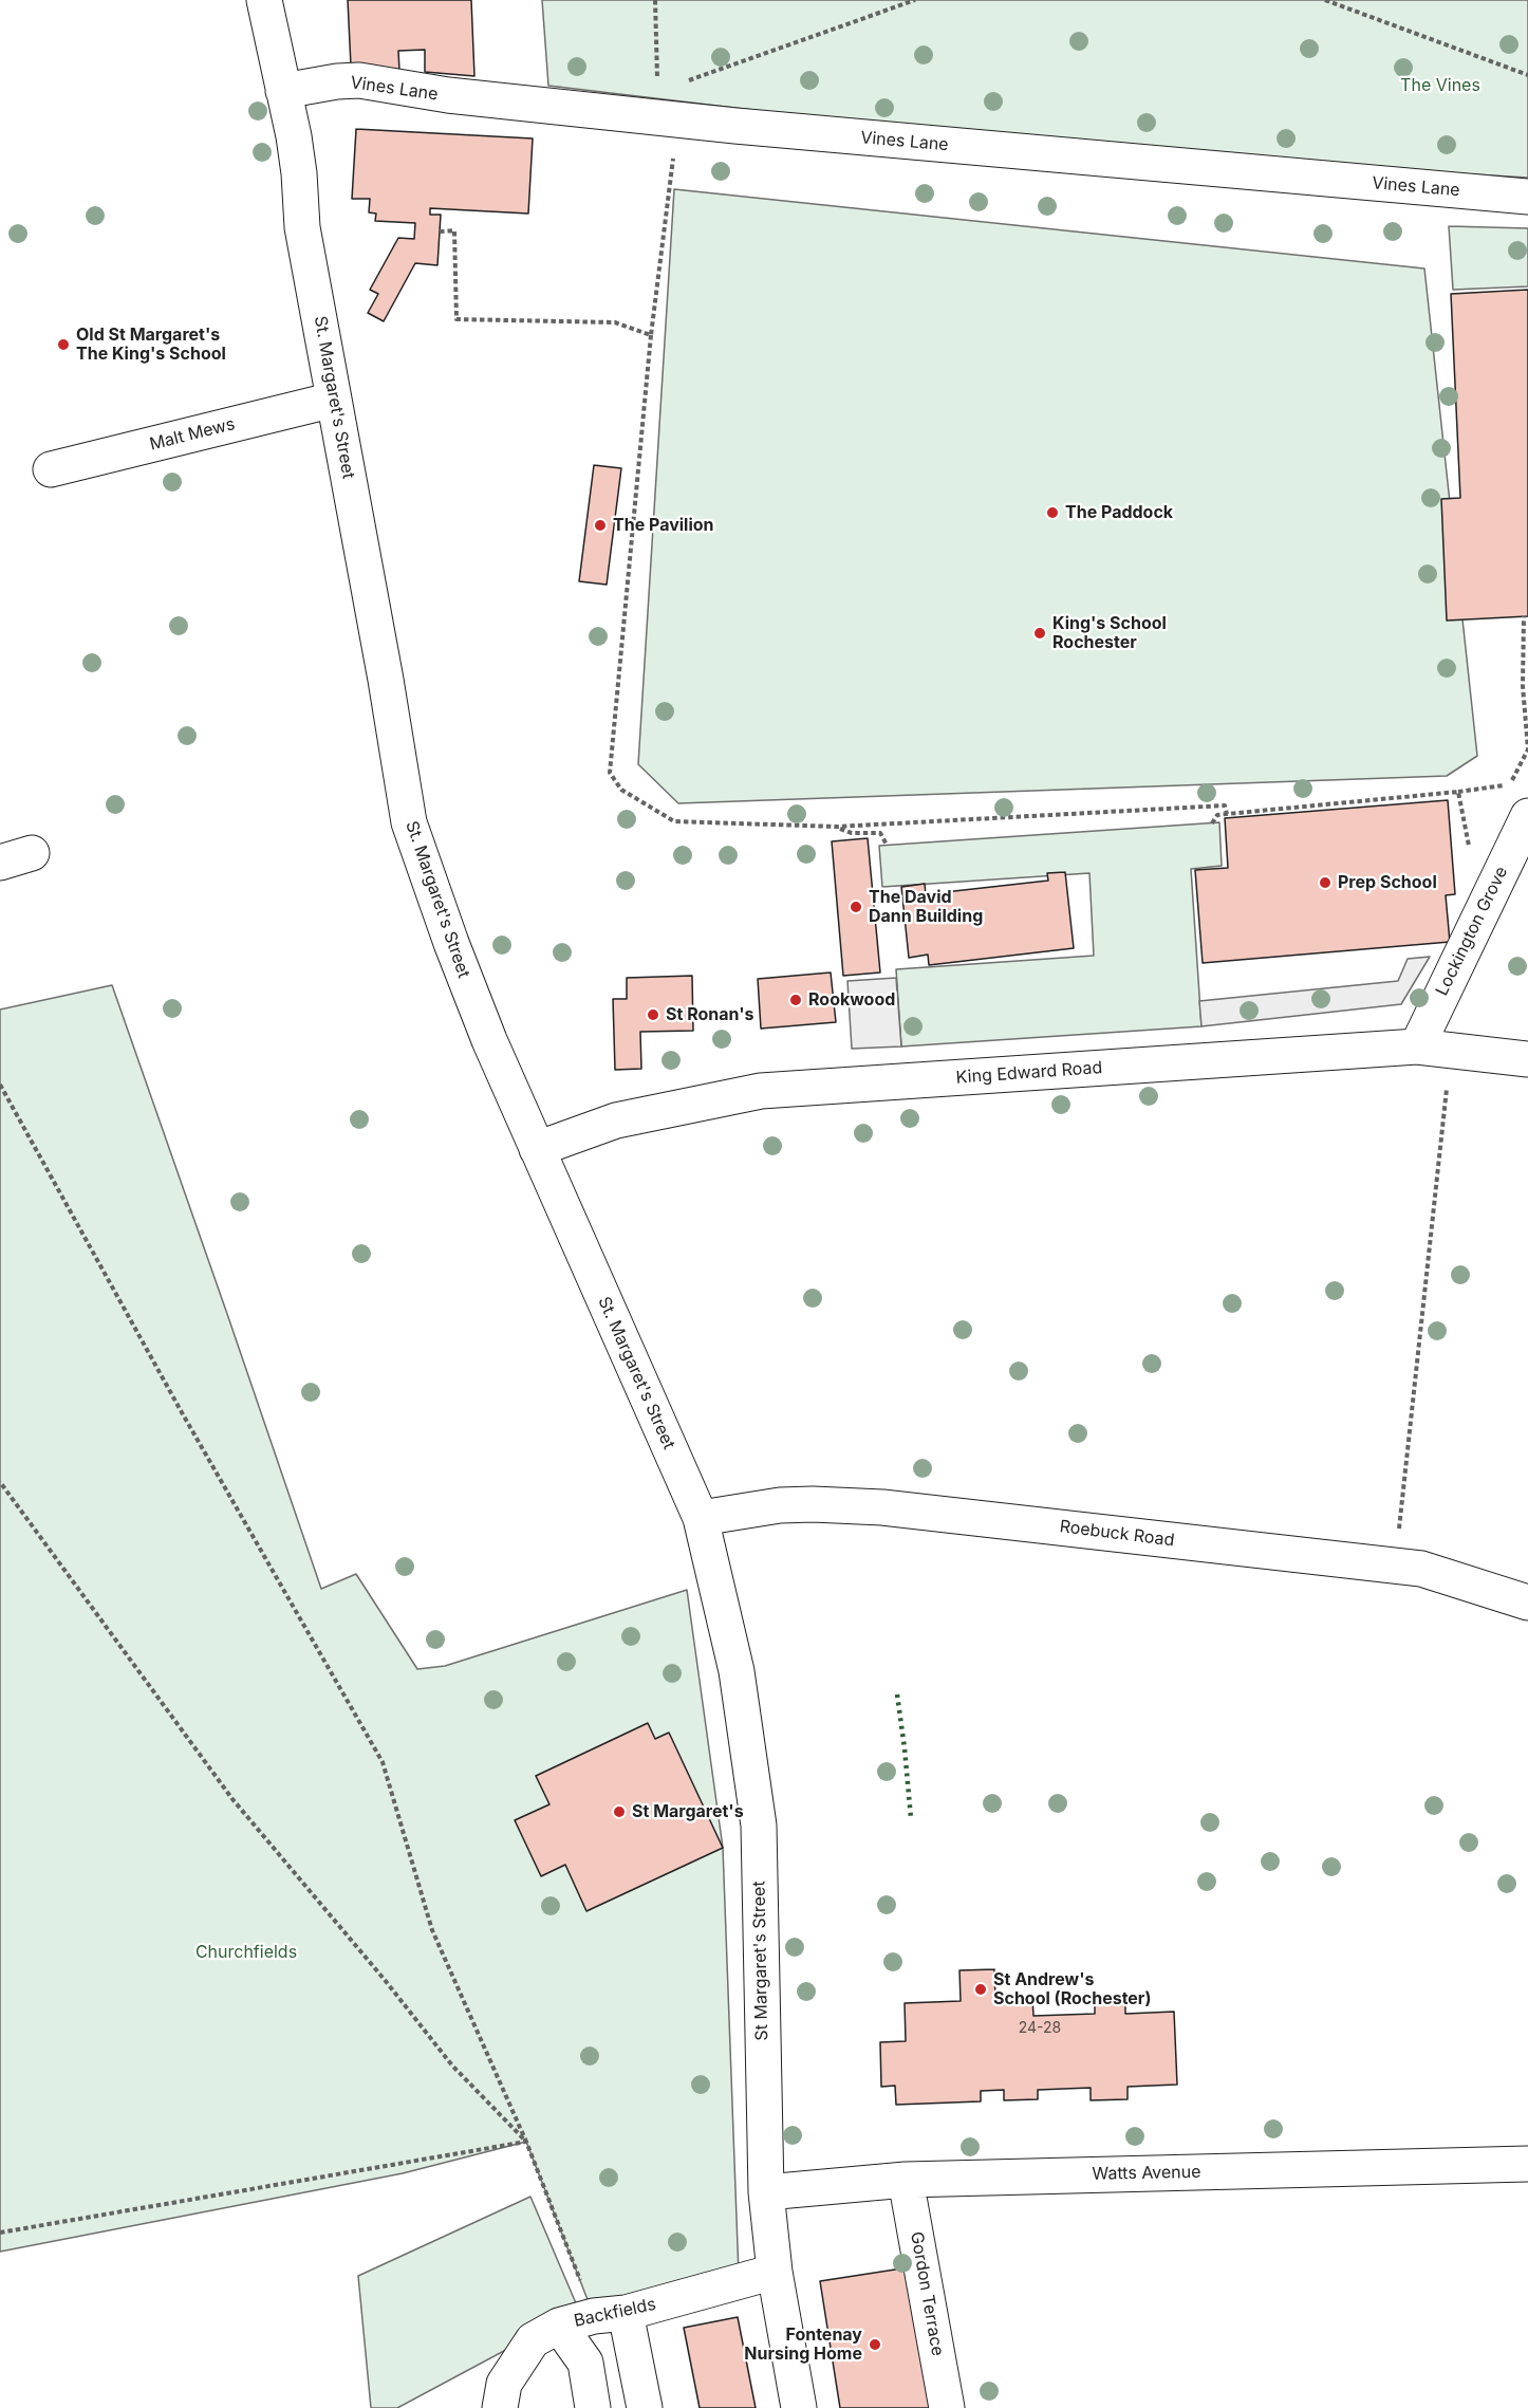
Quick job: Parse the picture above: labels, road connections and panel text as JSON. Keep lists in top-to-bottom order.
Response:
{
  "streets": {
    "street": [
      "Vines Lane",
      "St. Margaret's Street",
      "Malt Mews",
      "Lockington Grove",
      "King Edward Road",
      "Roebuck Road",
      "St Margaret's Street",
      "Watts Avenue",
      "Gordon Terrace",
      "Backfields"
    ]
  },
  "crossings": [
    ["Vines Lane", "St. Margaret's Street"],
    ["St. Margaret's Street", "Malt Mews"],
    ["St. Margaret's Street", "King Edward Road"],
    ["St. Margaret's Street", "Roebuck Road"],
    ["St. Margaret's Street", "St Margaret's Street"],
    ["Lockington Grove", "King Edward Road"],
    ["Roebuck Road", "St Margaret's Street"],
    ["St Margaret's Street", "Watts Avenue"],
    ["St Margaret's Street", "Backfields"],
    ["Watts Avenue", "Gordon Terrace"]
  ],
  "parks": ["The Vines", "Churchfields"],
  "places": [
    "Old St Margaret's The King's School",
    "The Paddock",
    "The Pavilion",
    "King's School Rochester",
    "Prep School",
    "The David Dann Building",
    "Rookwood",
    "St Ronan's",
    "St Margaret's",
    "St Andrew's School (Rochester)",
    "Fontenay Nursing Home"
  ],
  "house_numbers": ["24-28"]
}
